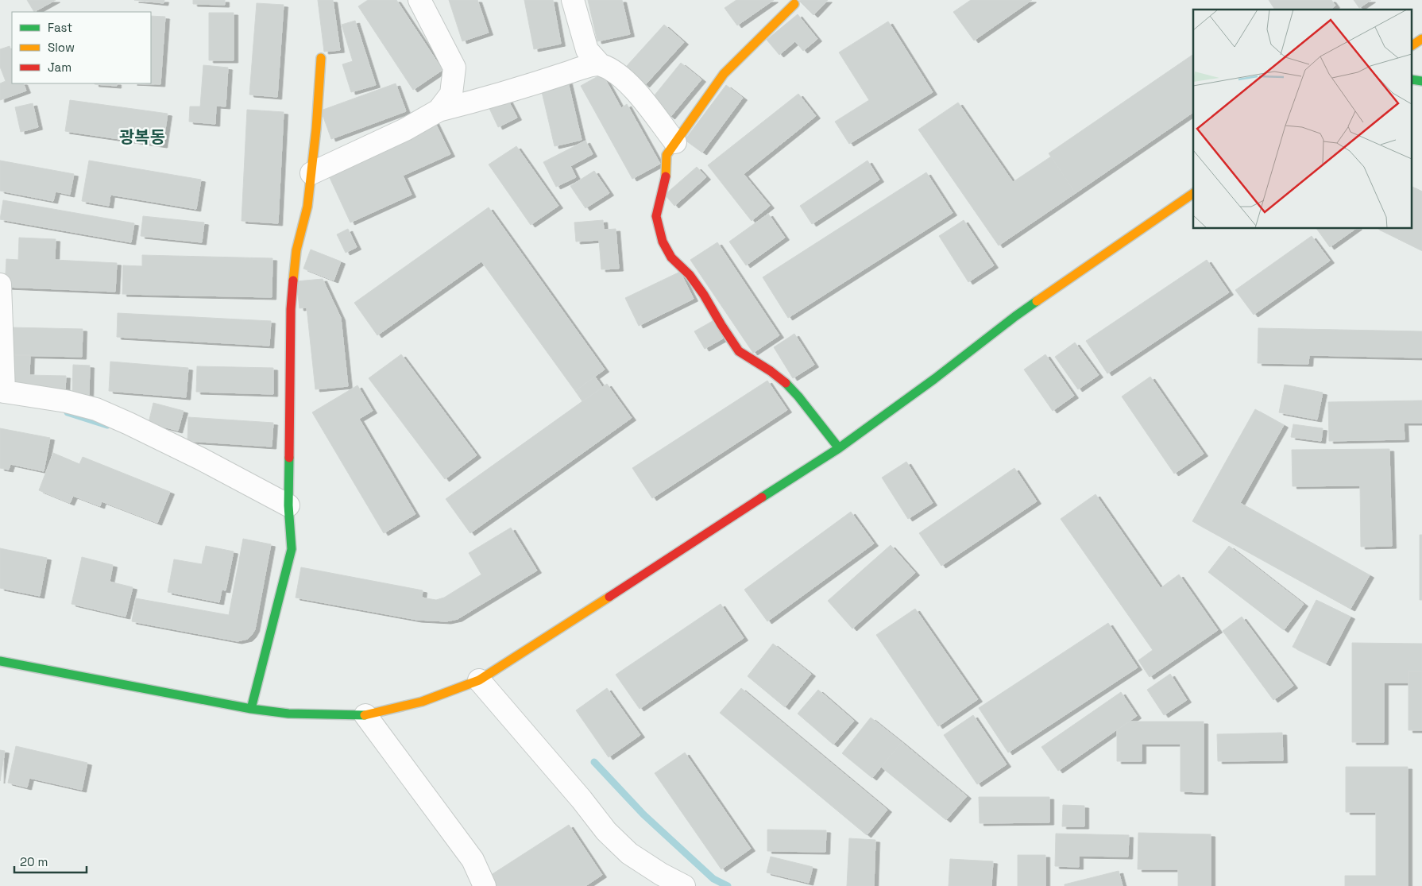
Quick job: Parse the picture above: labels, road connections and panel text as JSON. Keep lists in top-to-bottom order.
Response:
{
  "districts": ["광복동"],
  "legend": ["Fast", "Slow", "Jam"],
  "scale_bar": "20 m"
}
